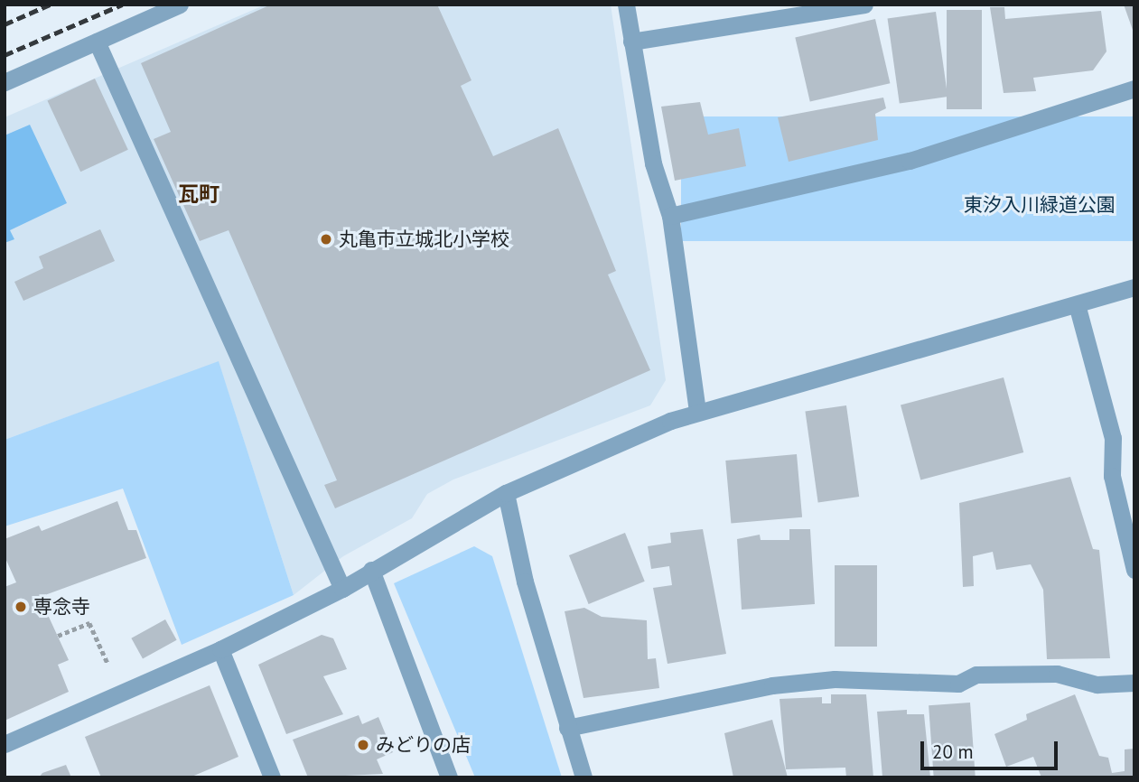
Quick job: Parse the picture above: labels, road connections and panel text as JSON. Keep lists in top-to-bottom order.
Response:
{
  "districts": ["瓦町"],
  "parks": ["東汐入川緑道公園"],
  "places": ["丸亀市立城北小学校", "専念寺", "みどりの店"],
  "scale_bar": "20 m"
}
